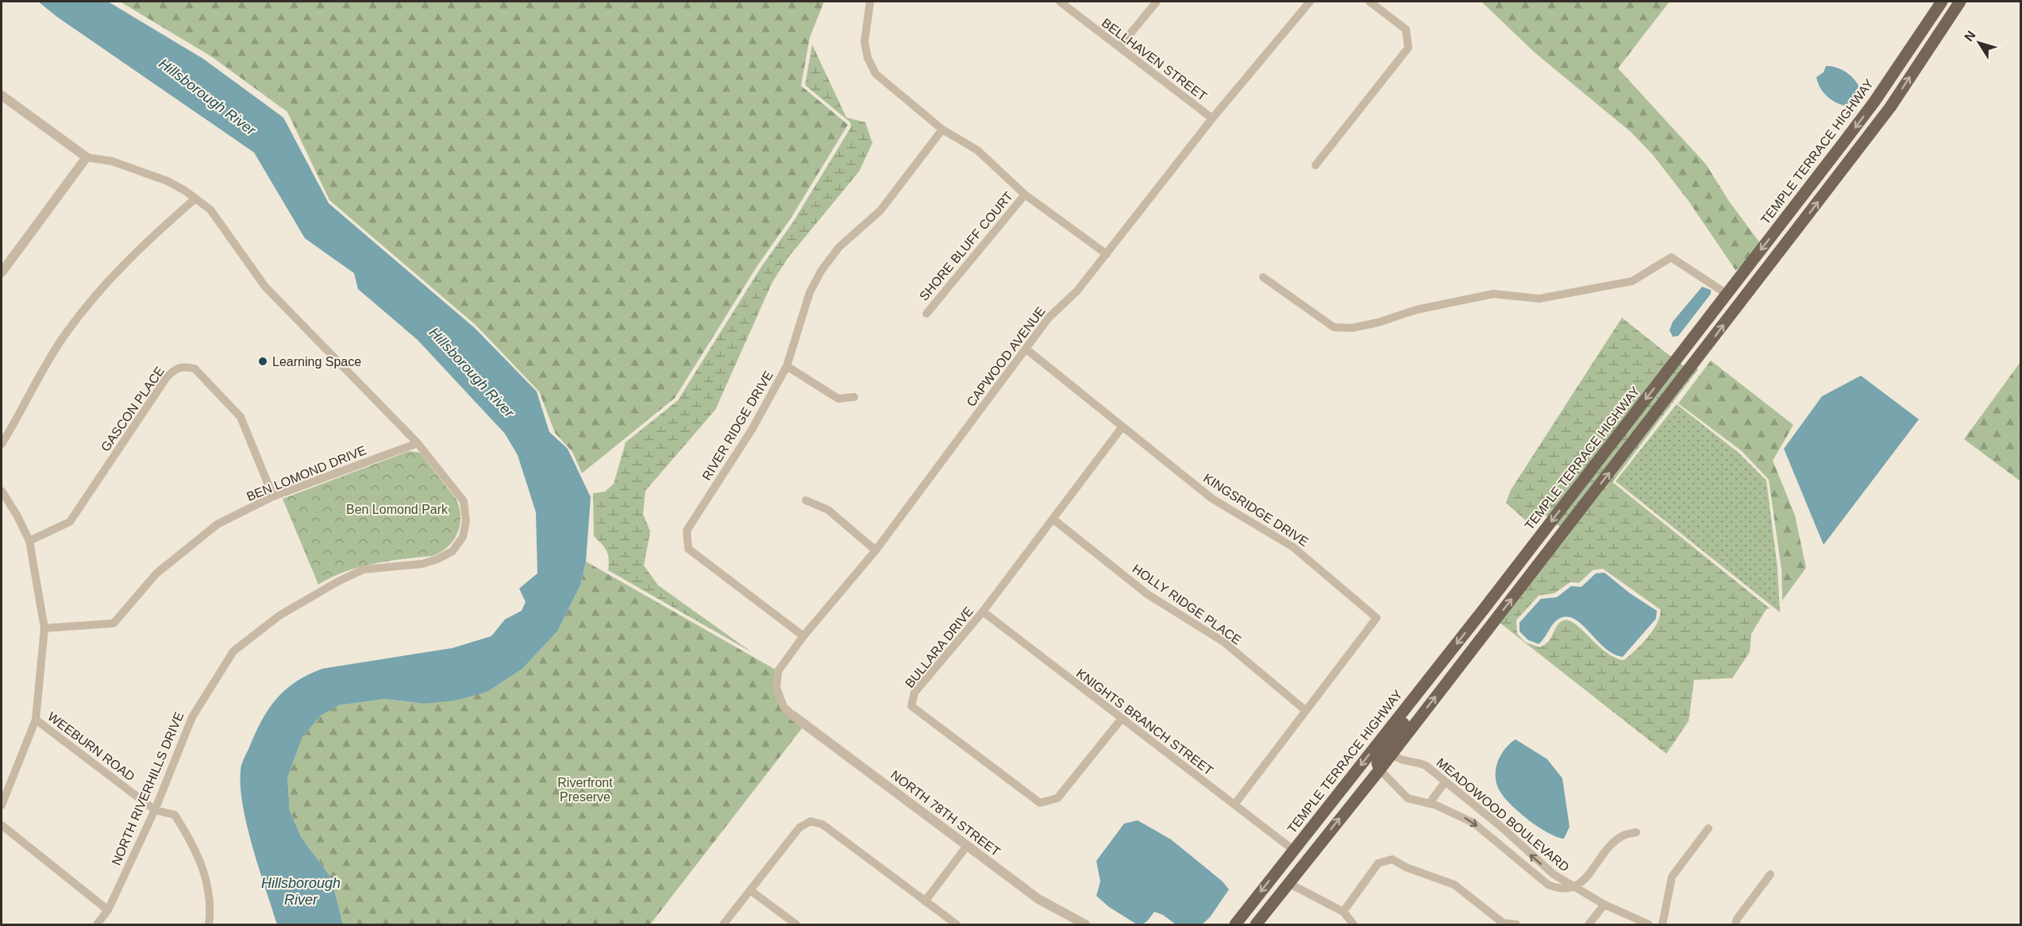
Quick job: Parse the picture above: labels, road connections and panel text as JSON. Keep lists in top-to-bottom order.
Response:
{
  "streets": {
    "main road": ["TEMPLE TERRACE HIGHWAY"],
    "street": [
      "BELLHAVEN STREET",
      "SHORE BLUFF COURT",
      "CAPWOOD AVENUE",
      "GASCON PLACE",
      "RIVER RIDGE DRIVE",
      "BEN LOMOND DRIVE",
      "KINGSRIDGE DRIVE",
      "HOLLY RIDGE PLACE",
      "BULLARA DRIVE",
      "KNIGHTS BRANCH STREET",
      "WEEBURN ROAD",
      "NORTH RIVERHILLS DRIVE",
      "NORTH 78TH STREET",
      "MEADOWOOD BOULEVARD"
    ]
  },
  "crossings": [
    ["BELLHAVEN STREET", "CAPWOOD AVENUE"],
    ["TEMPLE TERRACE HIGHWAY", "KNIGHTS BRANCH STREET"],
    ["CAPWOOD AVENUE", "RIVER RIDGE DRIVE"],
    ["CAPWOOD AVENUE", "KINGSRIDGE DRIVE"],
    ["CAPWOOD AVENUE", "NORTH 78TH STREET"],
    ["GASCON PLACE", "BEN LOMOND DRIVE"],
    ["BEN LOMOND DRIVE", "NORTH RIVERHILLS DRIVE"],
    ["KINGSRIDGE DRIVE", "HOLLY RIDGE PLACE"],
    ["KINGSRIDGE DRIVE", "BULLARA DRIVE"],
    ["KINGSRIDGE DRIVE", "KNIGHTS BRANCH STREET"],
    ["HOLLY RIDGE PLACE", "BULLARA DRIVE"],
    ["BULLARA DRIVE", "KNIGHTS BRANCH STREET"],
    ["WEEBURN ROAD", "NORTH RIVERHILLS DRIVE"]
  ],
  "water": ["Hillsborough River"],
  "parks": ["Ben Lomond Park", "Riverfront Preserve"],
  "places": ["Learning Space"],
  "north": "top left"
}
